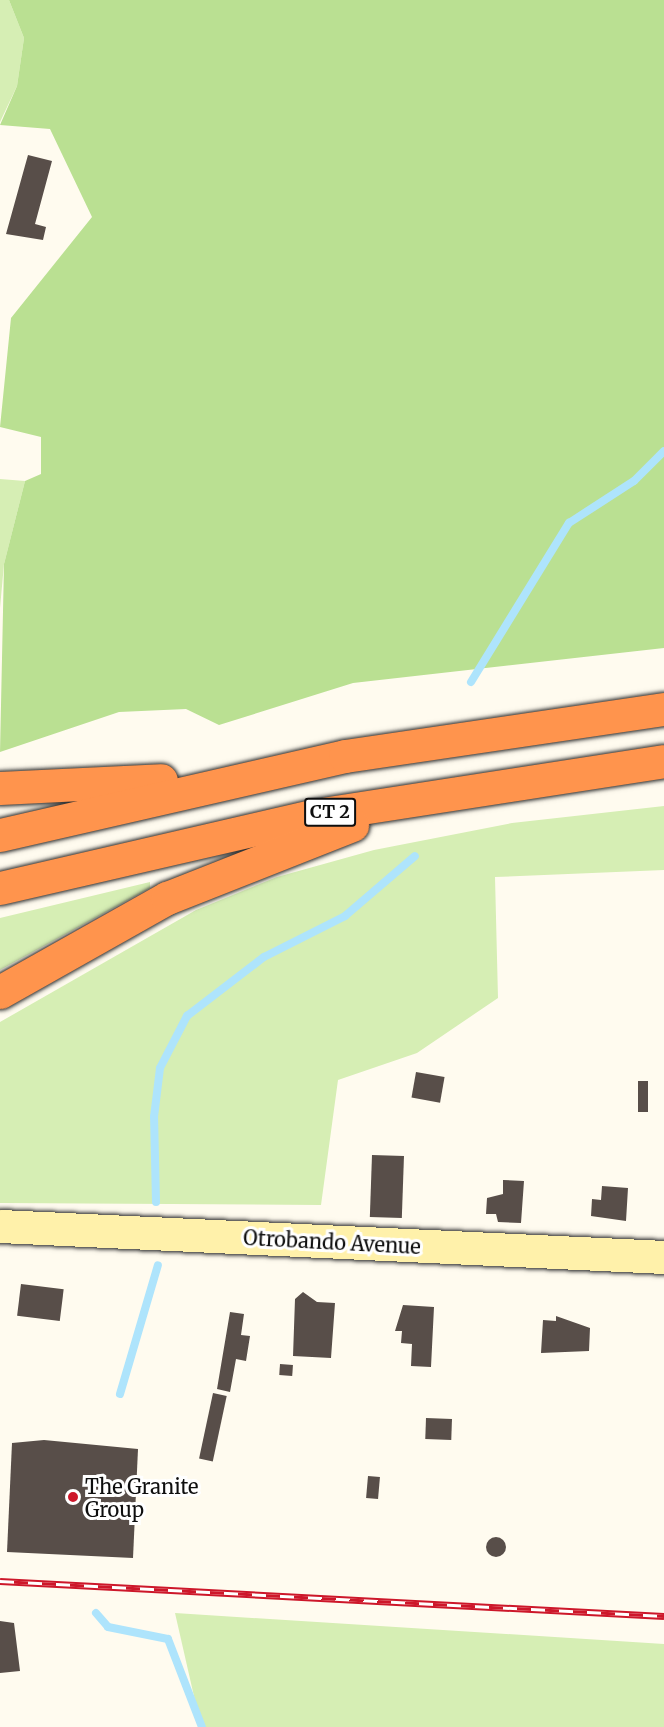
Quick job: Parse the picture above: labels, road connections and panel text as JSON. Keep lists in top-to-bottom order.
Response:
{
  "streets": {
    "highway": ["CT 2"],
    "street": ["Otrobando Avenue"]
  },
  "places": ["The Granite Group"]
}
